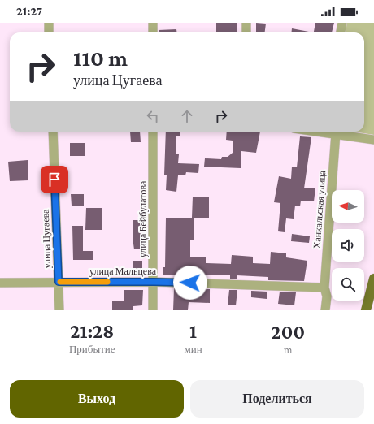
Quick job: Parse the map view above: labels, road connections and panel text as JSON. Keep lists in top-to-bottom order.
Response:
{
  "streets": {
    "street": [
      "Ханкальская улица",
      "улица Бейбулатова",
      "улица Цугаева",
      "улица Мальцева"
    ]
  },
  "crossings": [
    ["Ханкальская улица", "улица Мальцева"],
    ["улица Бейбулатова", "улица Мальцева"],
    ["улица Цугаева", "улица Мальцева"]
  ],
  "north": "left",
  "page": {
    "status": "21:27",
    "turn": ["110 m", "улица Цугаева"],
    "eta": [
      "21:28",
      "Прибытие",
      "1",
      "мин",
      "200",
      "m"
    ],
    "buttons": ["Выход", "Поделиться"]
  }
}
